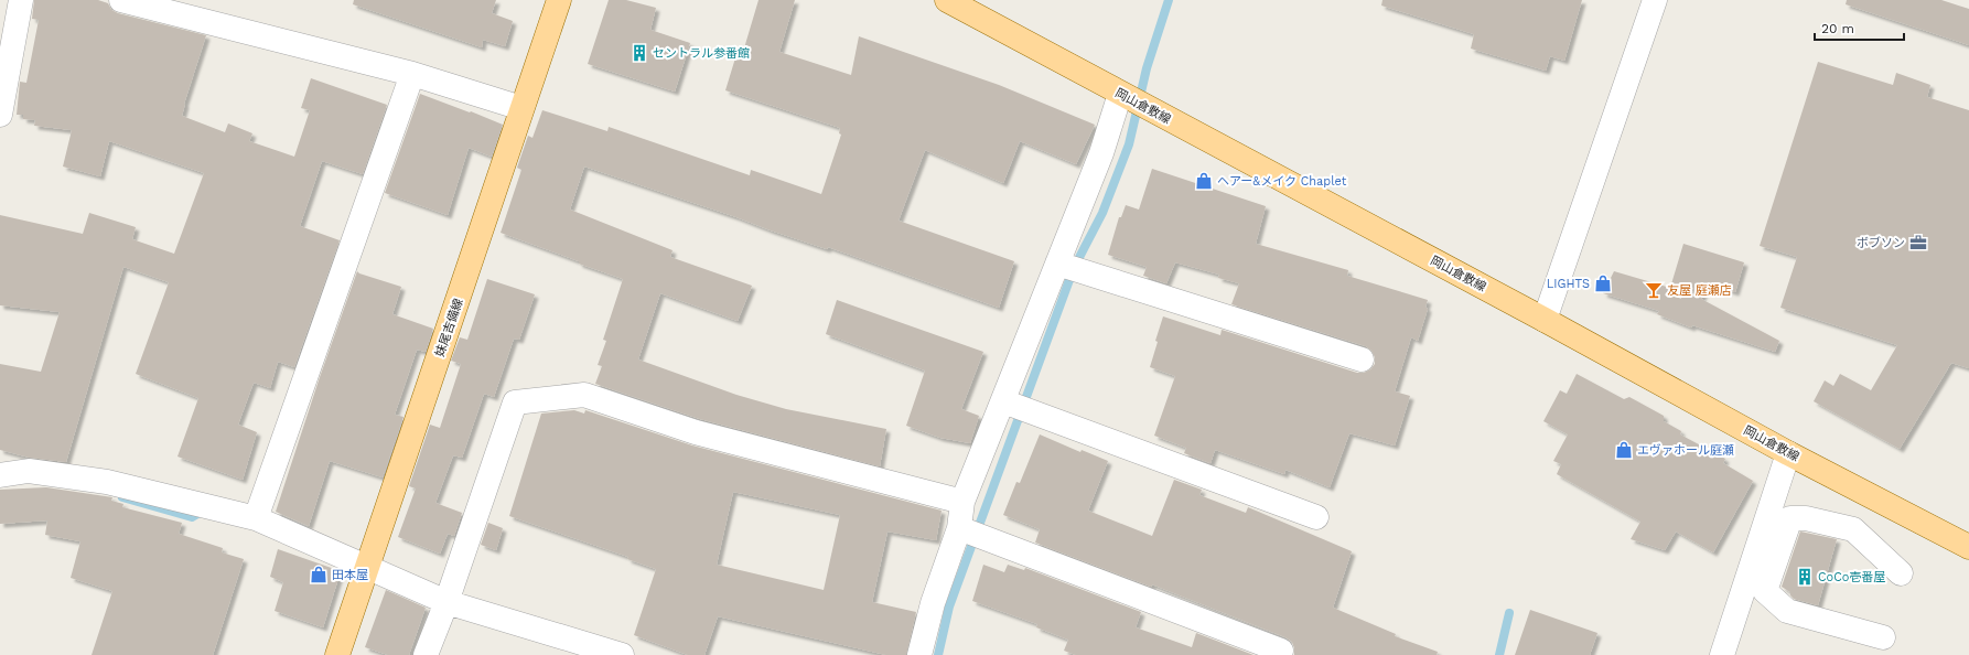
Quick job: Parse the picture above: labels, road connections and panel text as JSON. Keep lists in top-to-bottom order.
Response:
{
  "streets": {
    "main road": ["岡山倉敷線", "妹尾吉備線"]
  },
  "places": {
    "building": ["セントラル参番館", "CoCo壱番屋"],
    "shop": [
      "ヘアー&メイク Chaplet",
      "LIGHTS",
      "エヴァホール庭瀬",
      "田本屋"
    ],
    "office": ["ボブソン"],
    "bar": ["友屋 庭瀬店"]
  },
  "scale_bar": "20 m"
}
